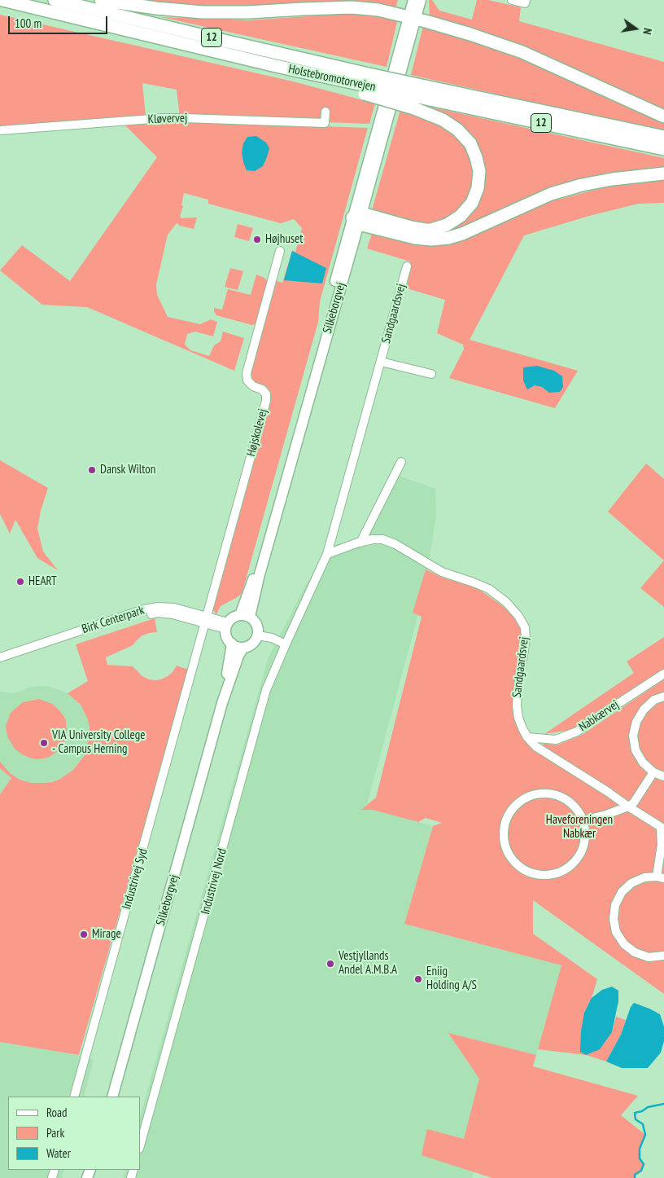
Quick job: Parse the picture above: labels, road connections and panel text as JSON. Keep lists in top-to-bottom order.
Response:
{
  "streets": {
    "highway": ["12", "Holstebromotorvejen"],
    "main road": ["Silkeborgvej"],
    "street": [
      "Kløvervej",
      "Sandgaardsvej",
      "Højskolevej",
      "Birk Centerpark",
      "Nabkærvej",
      "Industrivej Syd",
      "Industrivej Nord"
    ]
  },
  "crossings": [
    ["Silkeborgvej", "Birk Centerpark"],
    ["Sandgaardsvej", "Nabkærvej"],
    ["Sandgaardsvej", "Industrivej Nord"],
    ["Højskolevej", "Birk Centerpark"],
    ["Højskolevej", "Industrivej Syd"],
    ["Birk Centerpark", "Industrivej Syd"]
  ],
  "parks": ["Haveforeningen Nabkær"],
  "places": [
    "Højhuset",
    "Dansk Wilton",
    "HEART",
    "VIA University College - Campus Herning",
    "Mirage",
    "Vestjyllands Andel A.M.B.A",
    "Eniig Holding A/S"
  ],
  "legend": ["Road", "Park", "Water"],
  "scale_bar": "100 m",
  "north": "right"
}
